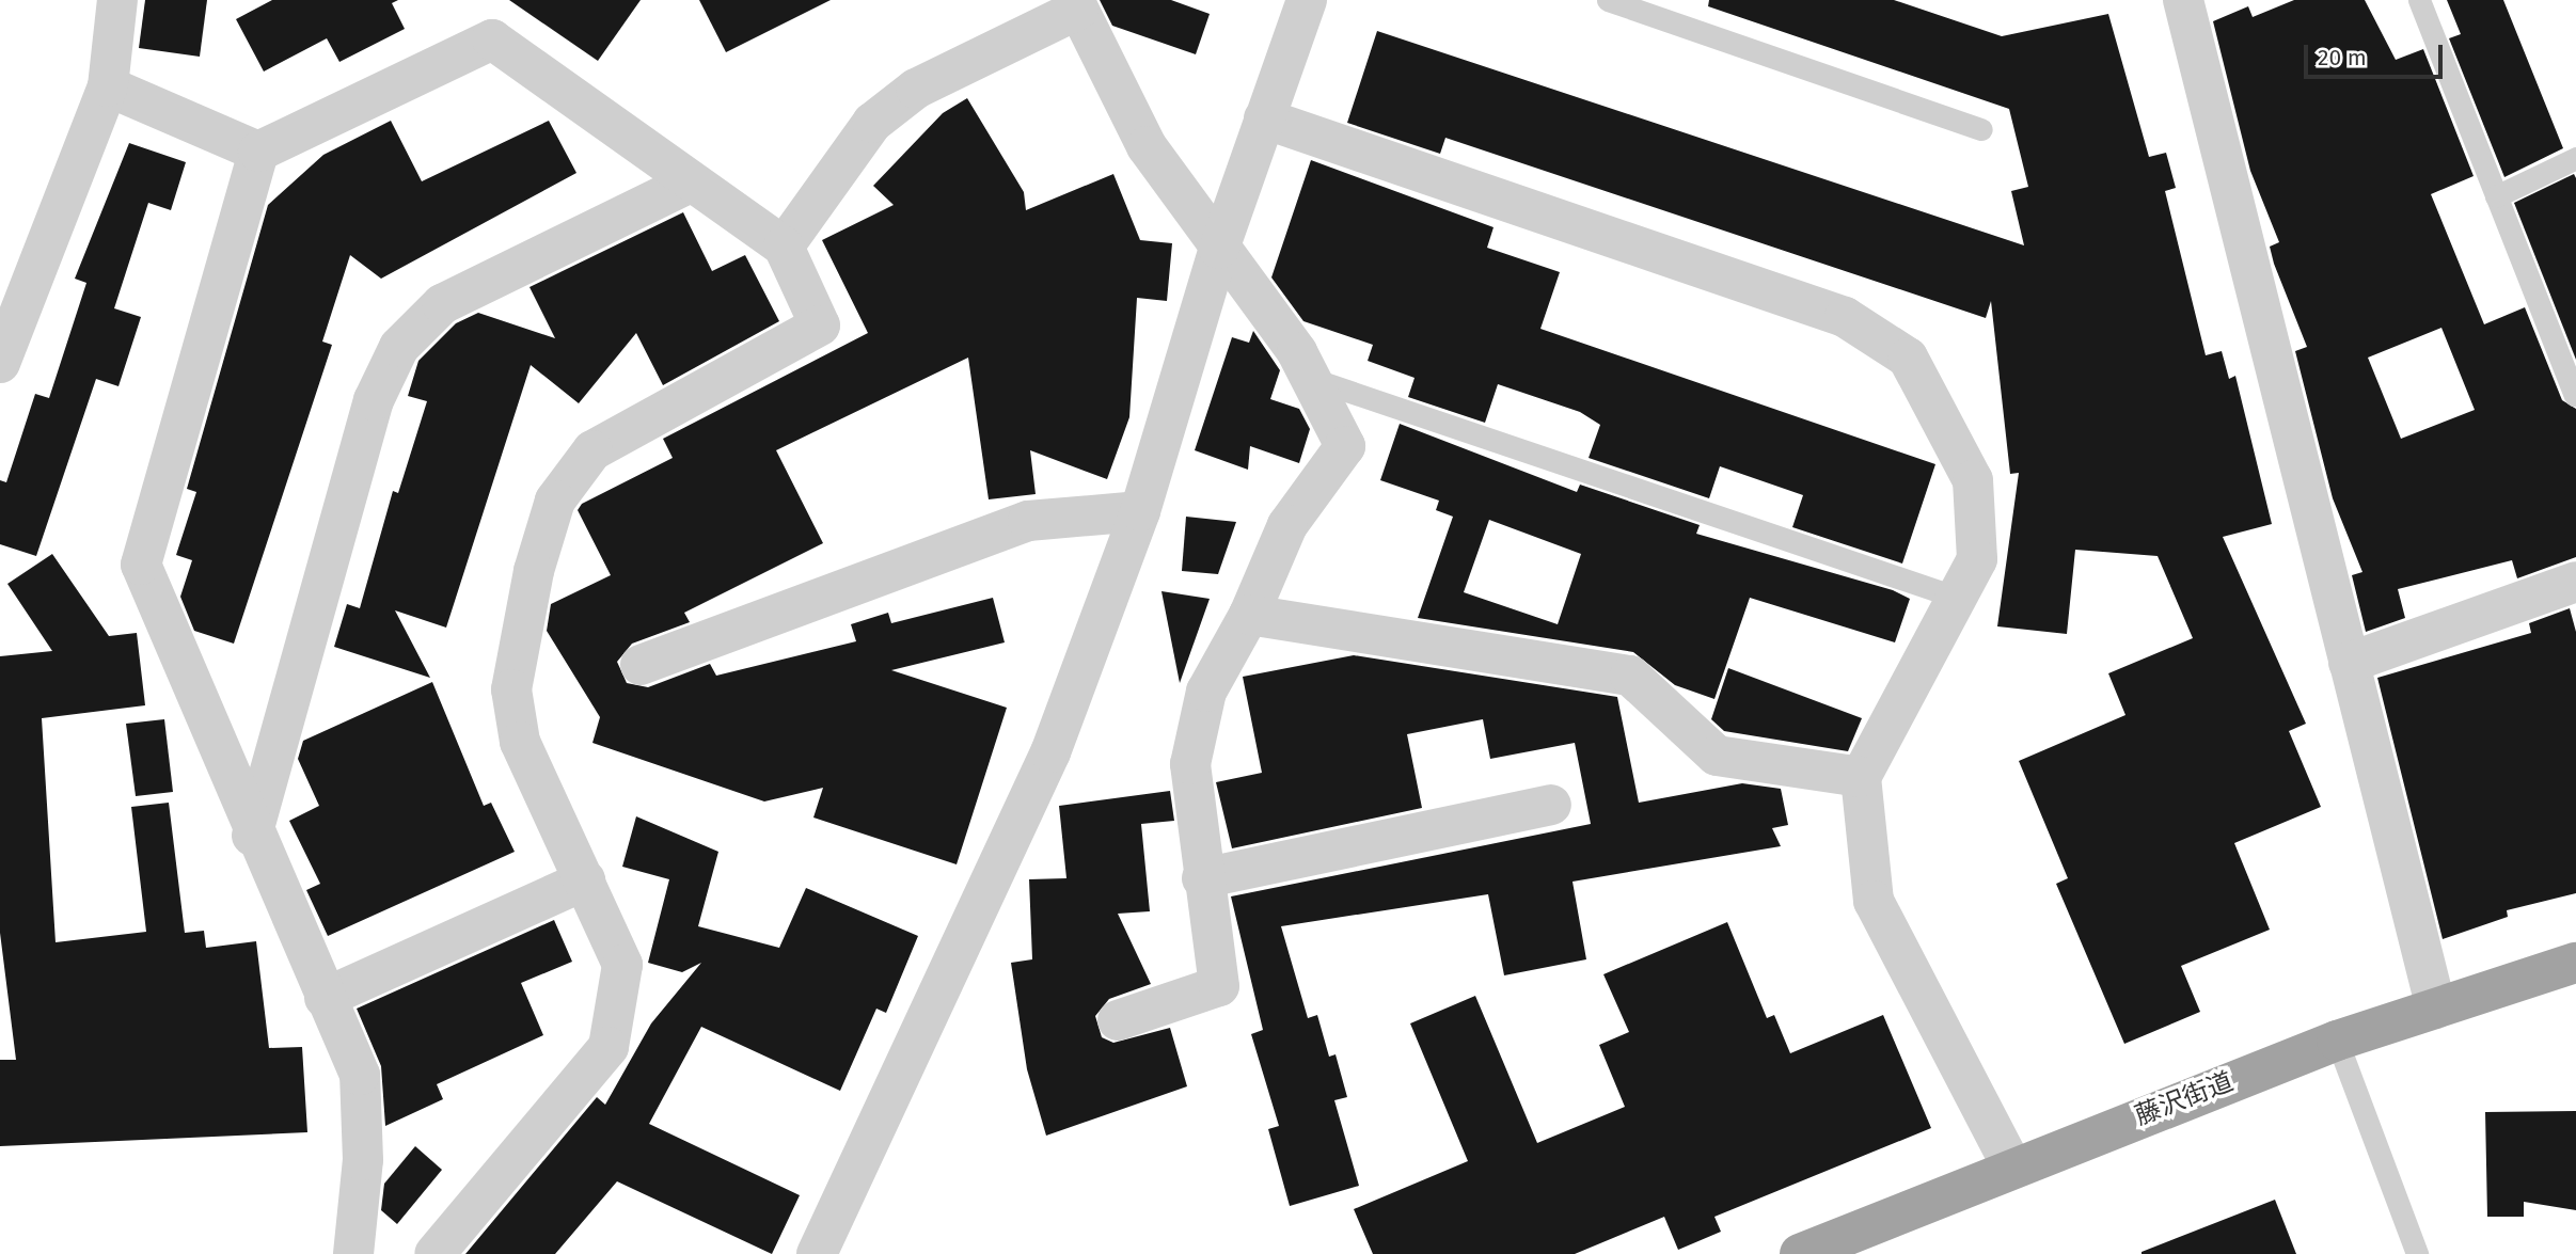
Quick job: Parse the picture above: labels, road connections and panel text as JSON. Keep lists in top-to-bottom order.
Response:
{
  "streets": {
    "highway": ["藤沢街道"]
  },
  "scale_bar": "20 m"
}
